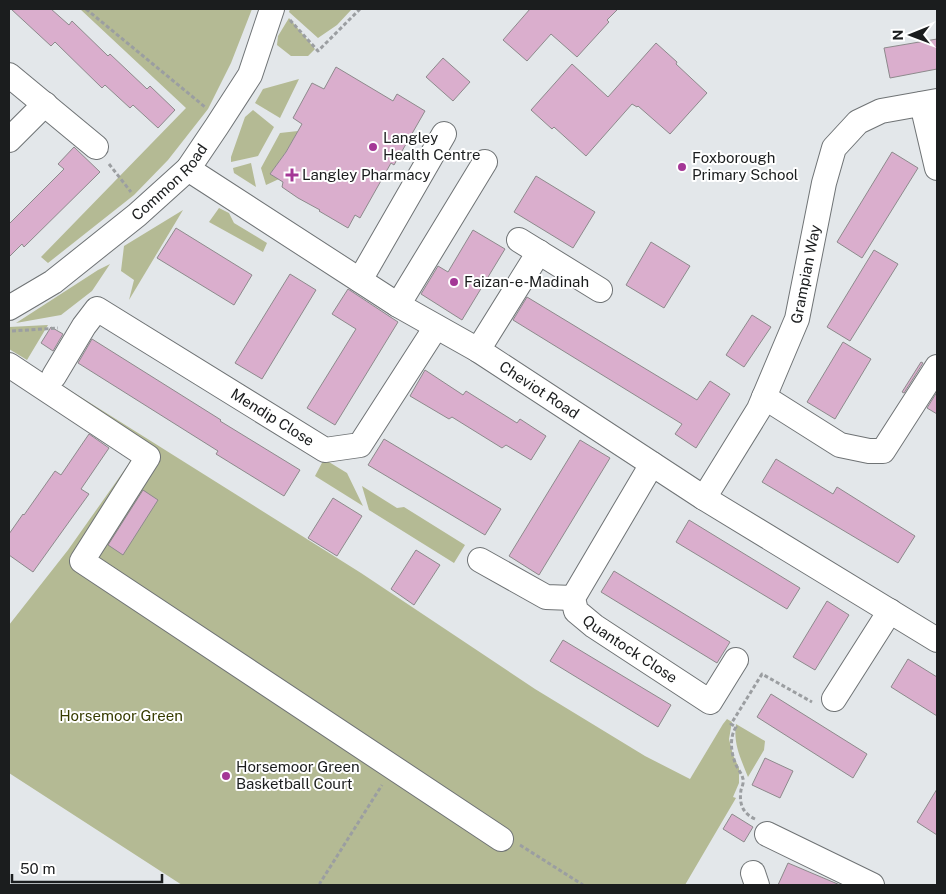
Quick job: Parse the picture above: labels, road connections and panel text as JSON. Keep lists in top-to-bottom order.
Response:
{
  "streets": {
    "street": [
      "Common Road",
      "Grampian Way",
      "Cheviot Road",
      "Mendip Close",
      "Quantock Close"
    ]
  },
  "crossings": [
    ["Common Road", "Cheviot Road"],
    ["Grampian Way", "Cheviot Road"],
    ["Cheviot Road", "Mendip Close"],
    ["Cheviot Road", "Quantock Close"]
  ],
  "parks": ["Horsemoor Green"],
  "places": {
    "other": [
      "Langley Health Centre",
      "Foxborough Primary School",
      "Faizan-e-Madinah",
      "Horsemoor Green Basketball Court"
    ],
    "health": ["Langley Pharmacy"]
  },
  "scale_bar": "50 m",
  "north": "left"
}
